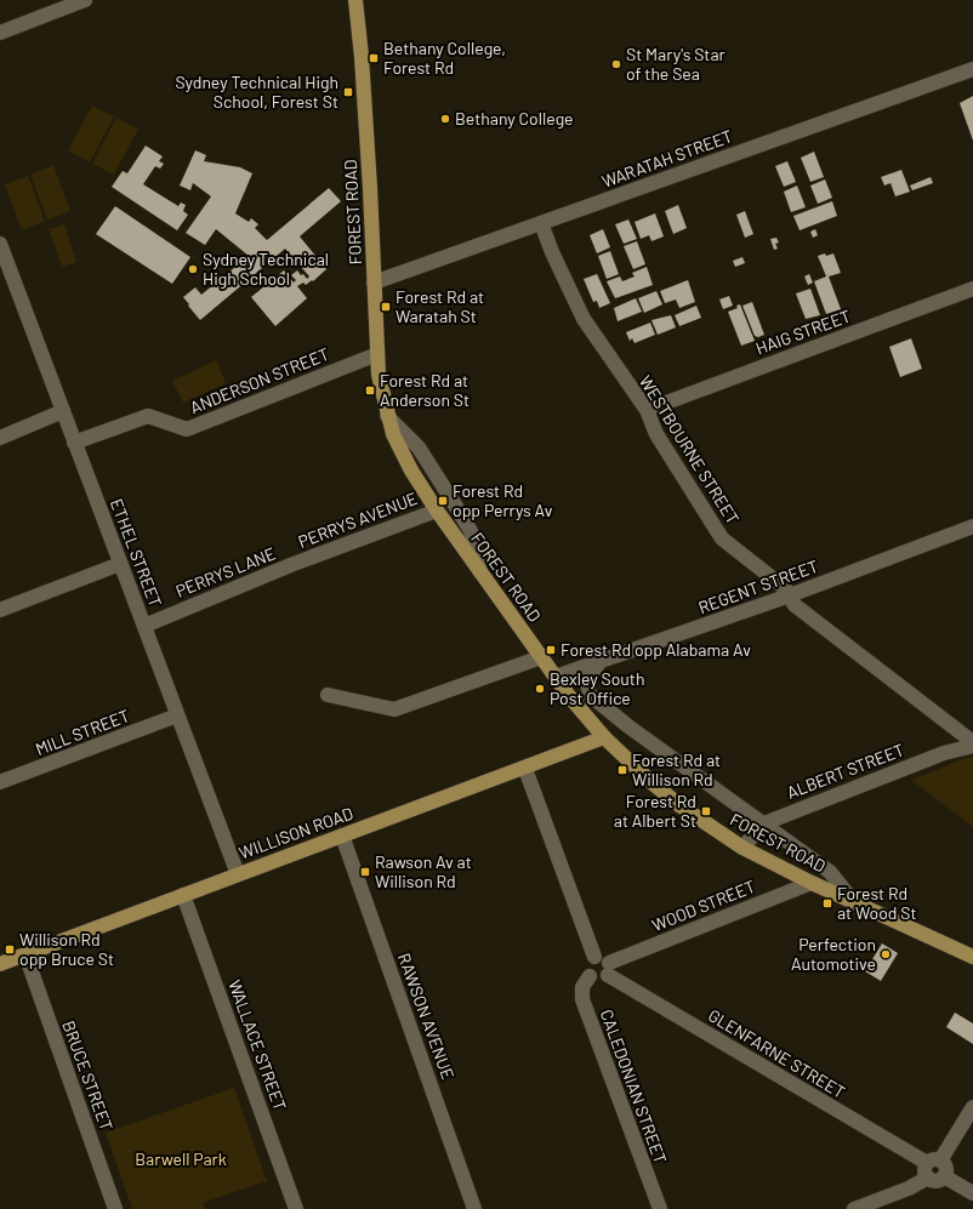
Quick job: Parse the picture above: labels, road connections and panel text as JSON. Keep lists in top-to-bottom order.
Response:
{
  "streets": {
    "main road": ["FOREST ROAD", "WILLISON ROAD"],
    "street": [
      "WARATAH STREET",
      "HAIG STREET",
      "ANDERSON STREET",
      "WESTBOURNE STREET",
      "PERRYS AVENUE",
      "ETHEL STREET",
      "PERRYS LANE",
      "REGENT STREET",
      "MILL STREET",
      "ALBERT STREET",
      "WOOD STREET",
      "RAWSON AVENUE",
      "WALLACE STREET",
      "GLENFARNE STREET",
      "BRUCE STREET",
      "CALEDONIAN STREET"
    ]
  },
  "crossings": [
    ["WARATAH STREET", "FOREST ROAD"],
    ["WARATAH STREET", "WESTBOURNE STREET"],
    ["FOREST ROAD", "ANDERSON STREET"],
    ["FOREST ROAD", "PERRYS AVENUE"],
    ["FOREST ROAD", "REGENT STREET"],
    ["FOREST ROAD", "ALBERT STREET"],
    ["FOREST ROAD", "WILLISON ROAD"],
    ["FOREST ROAD", "WOOD STREET"],
    ["HAIG STREET", "WESTBOURNE STREET"],
    ["ANDERSON STREET", "ETHEL STREET"],
    ["WESTBOURNE STREET", "REGENT STREET"],
    ["PERRYS AVENUE", "PERRYS LANE"],
    ["ETHEL STREET", "PERRYS LANE"],
    ["ETHEL STREET", "MILL STREET"],
    ["ETHEL STREET", "WILLISON ROAD"],
    ["WILLISON ROAD", "RAWSON AVENUE"],
    ["WILLISON ROAD", "WALLACE STREET"],
    ["WILLISON ROAD", "BRUCE STREET"],
    ["WOOD STREET", "GLENFARNE STREET"],
    ["WOOD STREET", "CALEDONIAN STREET"],
    ["GLENFARNE STREET", "CALEDONIAN STREET"]
  ],
  "parks": ["Barwell Park"],
  "places": {
    "transit": [
      "Bethany College, Forest Rd",
      "Sydney Technical High School, Forest St",
      "Forest Rd at Waratah St",
      "Forest Rd at Anderson St",
      "Forest Rd opp Perrys Av",
      "Forest Rd opp Alabama Av",
      "Forest Rd at Willison Rd",
      "Forest Rd at Albert St",
      "Rawson Av at Willison Rd",
      "Forest Rd at Wood St",
      "Willison Rd opp Bruce St"
    ],
    "other": [
      "St Mary's Star of the Sea",
      "Bethany College",
      "Sydney Technical High School",
      "Bexley South Post Office",
      "Perfection Automotive"
    ]
  }
}
